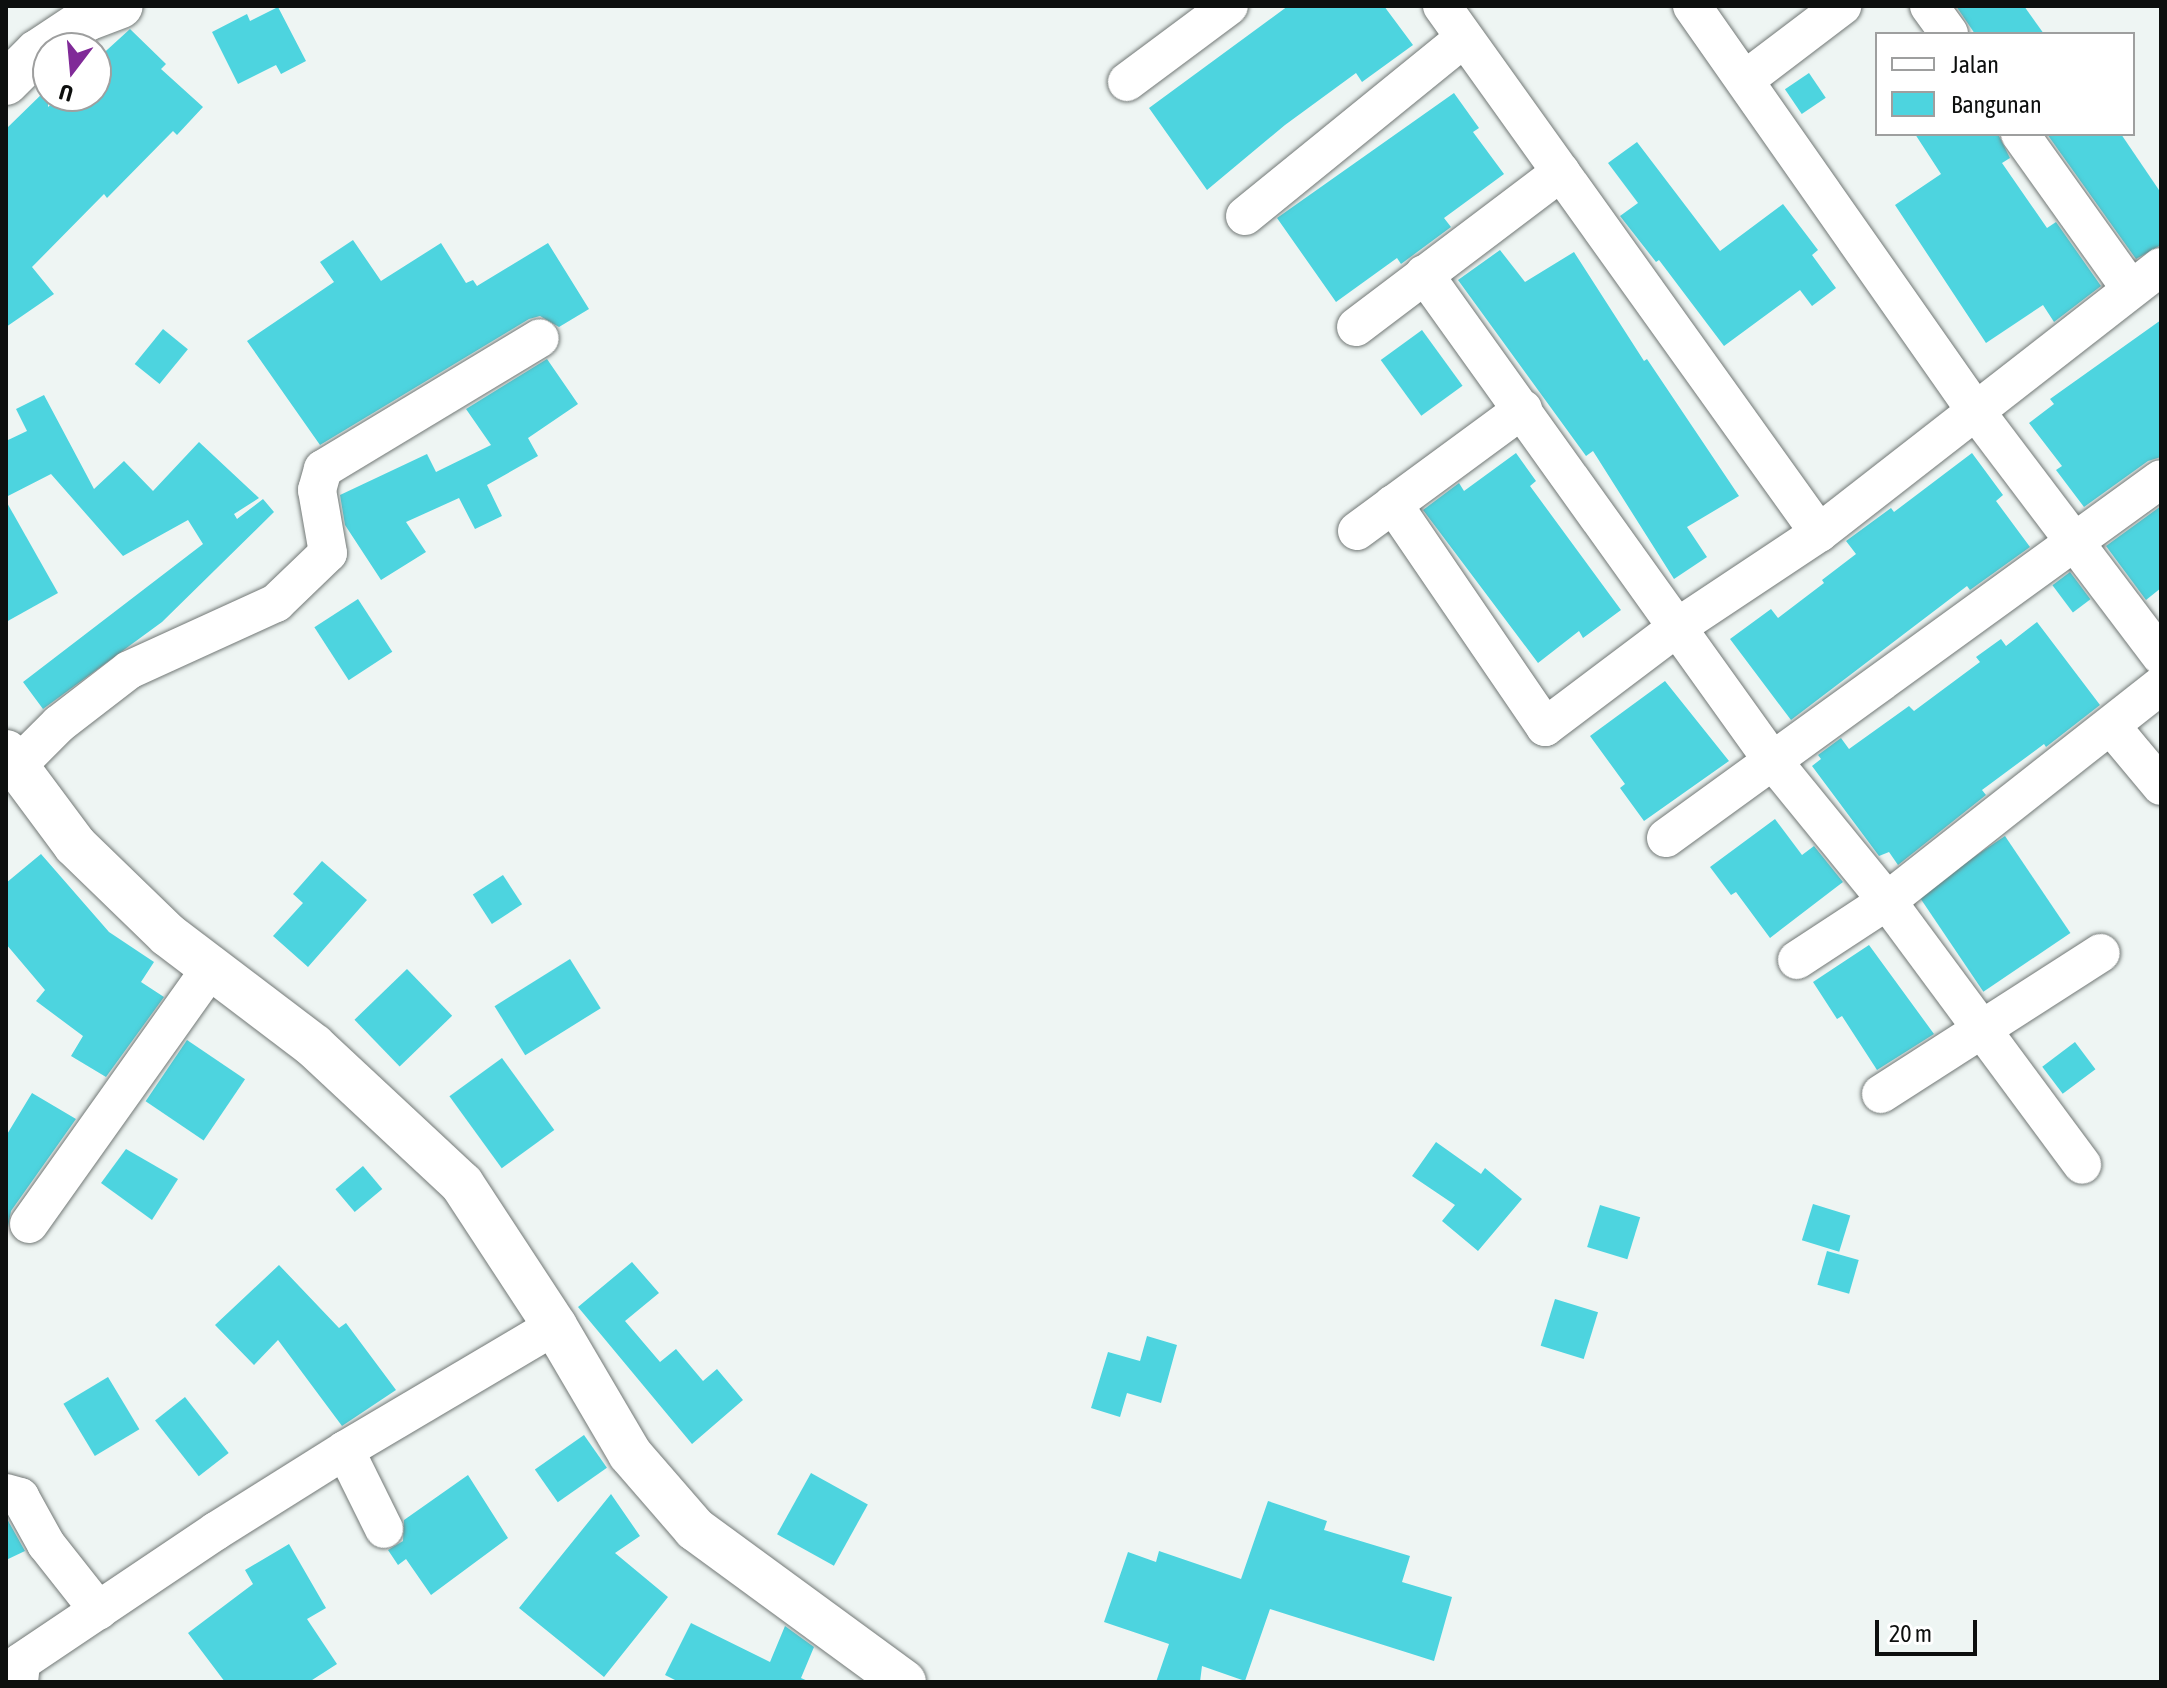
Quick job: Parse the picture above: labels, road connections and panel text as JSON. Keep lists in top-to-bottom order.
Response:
{
  "legend": ["Jalan", "Bangunan"],
  "scale_bar": "20 m",
  "north": "bottom"
}
